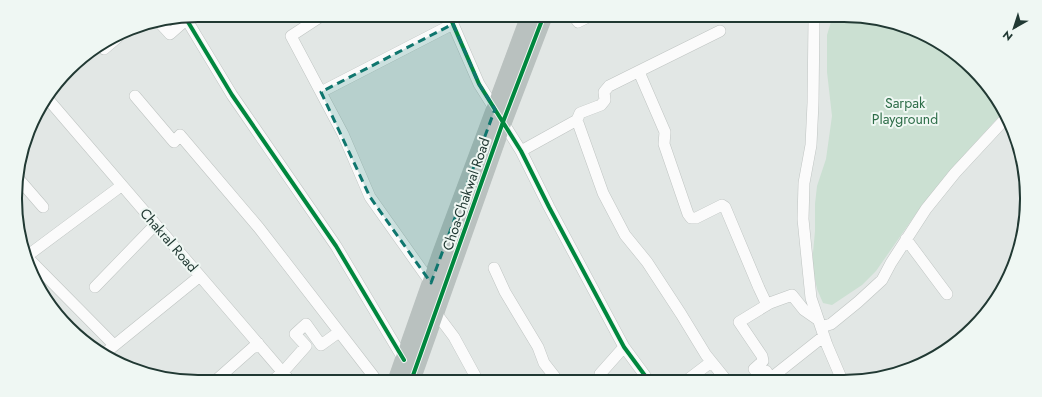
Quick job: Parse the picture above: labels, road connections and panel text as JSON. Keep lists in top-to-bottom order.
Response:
{
  "streets": {
    "highway": ["Choa-Chakwal Road"],
    "street": ["Chakral Road"]
  },
  "parks": ["Sarpak Playground"],
  "north": "bottom left"
}
